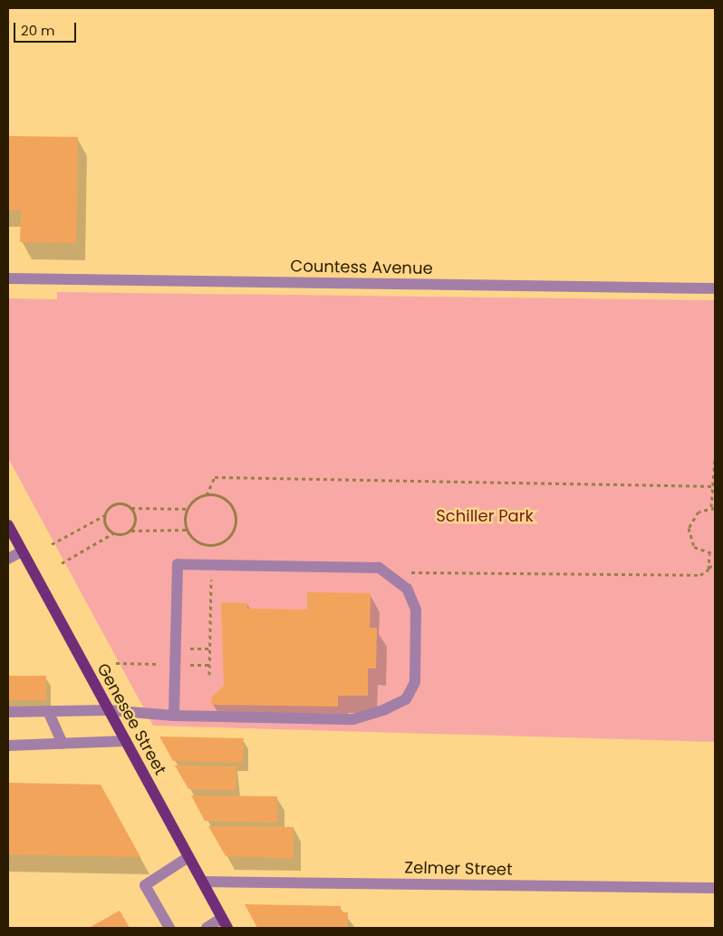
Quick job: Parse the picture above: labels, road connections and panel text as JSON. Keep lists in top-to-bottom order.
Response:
{
  "streets": {
    "main road": ["Genesee Street"],
    "street": ["Countess Avenue", "Zelmer Street"]
  },
  "crossings": [
    ["Genesee Street", "Zelmer Street"]
  ],
  "parks": ["Schiller Park"],
  "scale_bar": "20 m"
}
